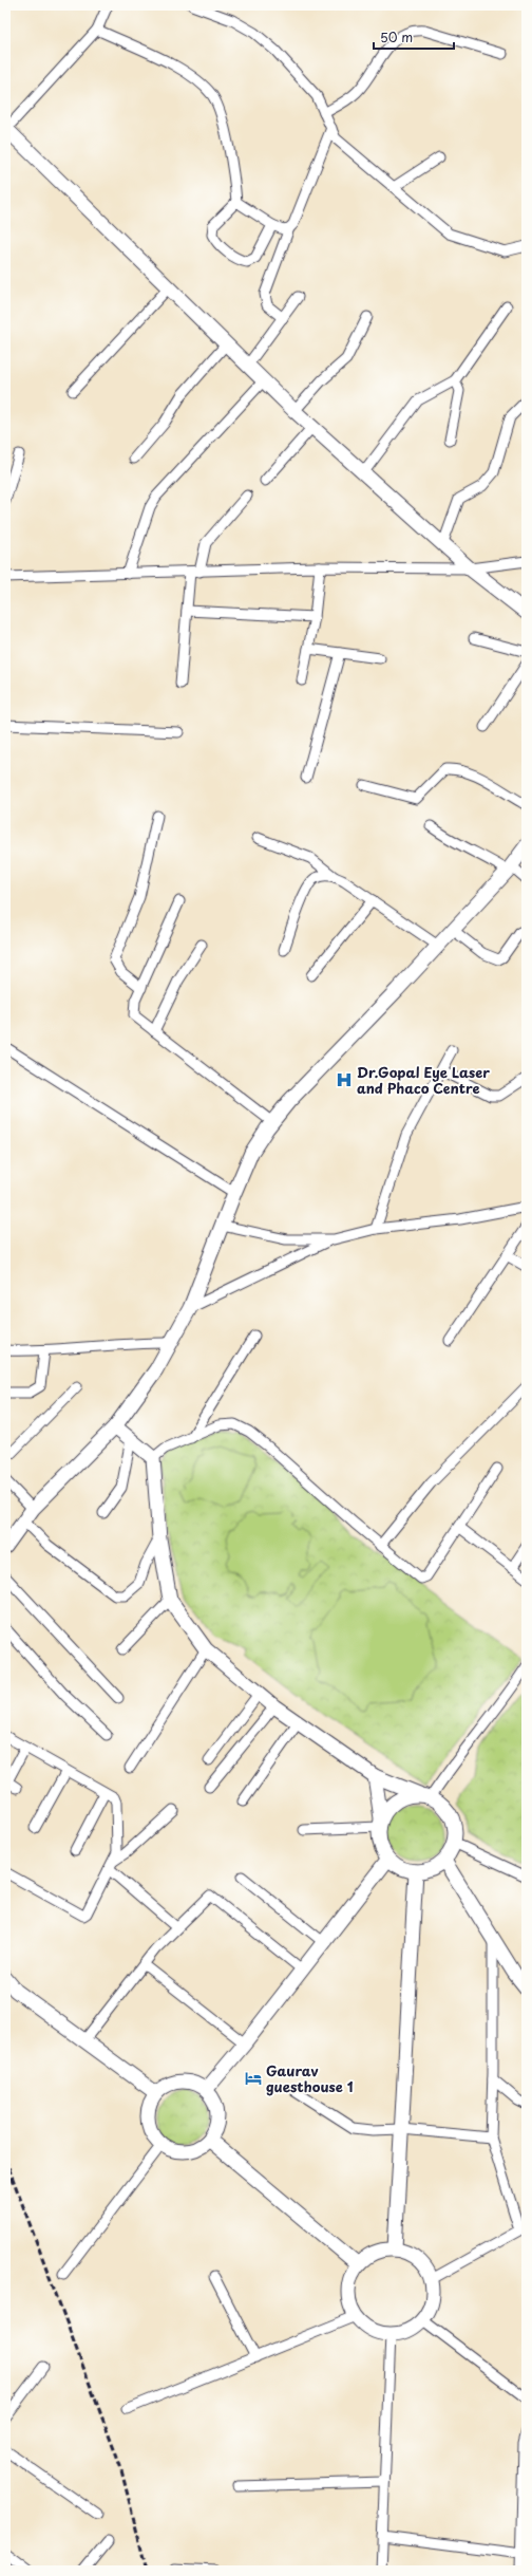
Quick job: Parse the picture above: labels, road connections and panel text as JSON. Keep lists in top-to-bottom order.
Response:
{
  "places": {
    "hospital": ["Dr.Gopal Eye Laser and Phaco Centre"],
    "hotel": ["Gaurav guesthouse 1"]
  },
  "scale_bar": "50 m"
}
